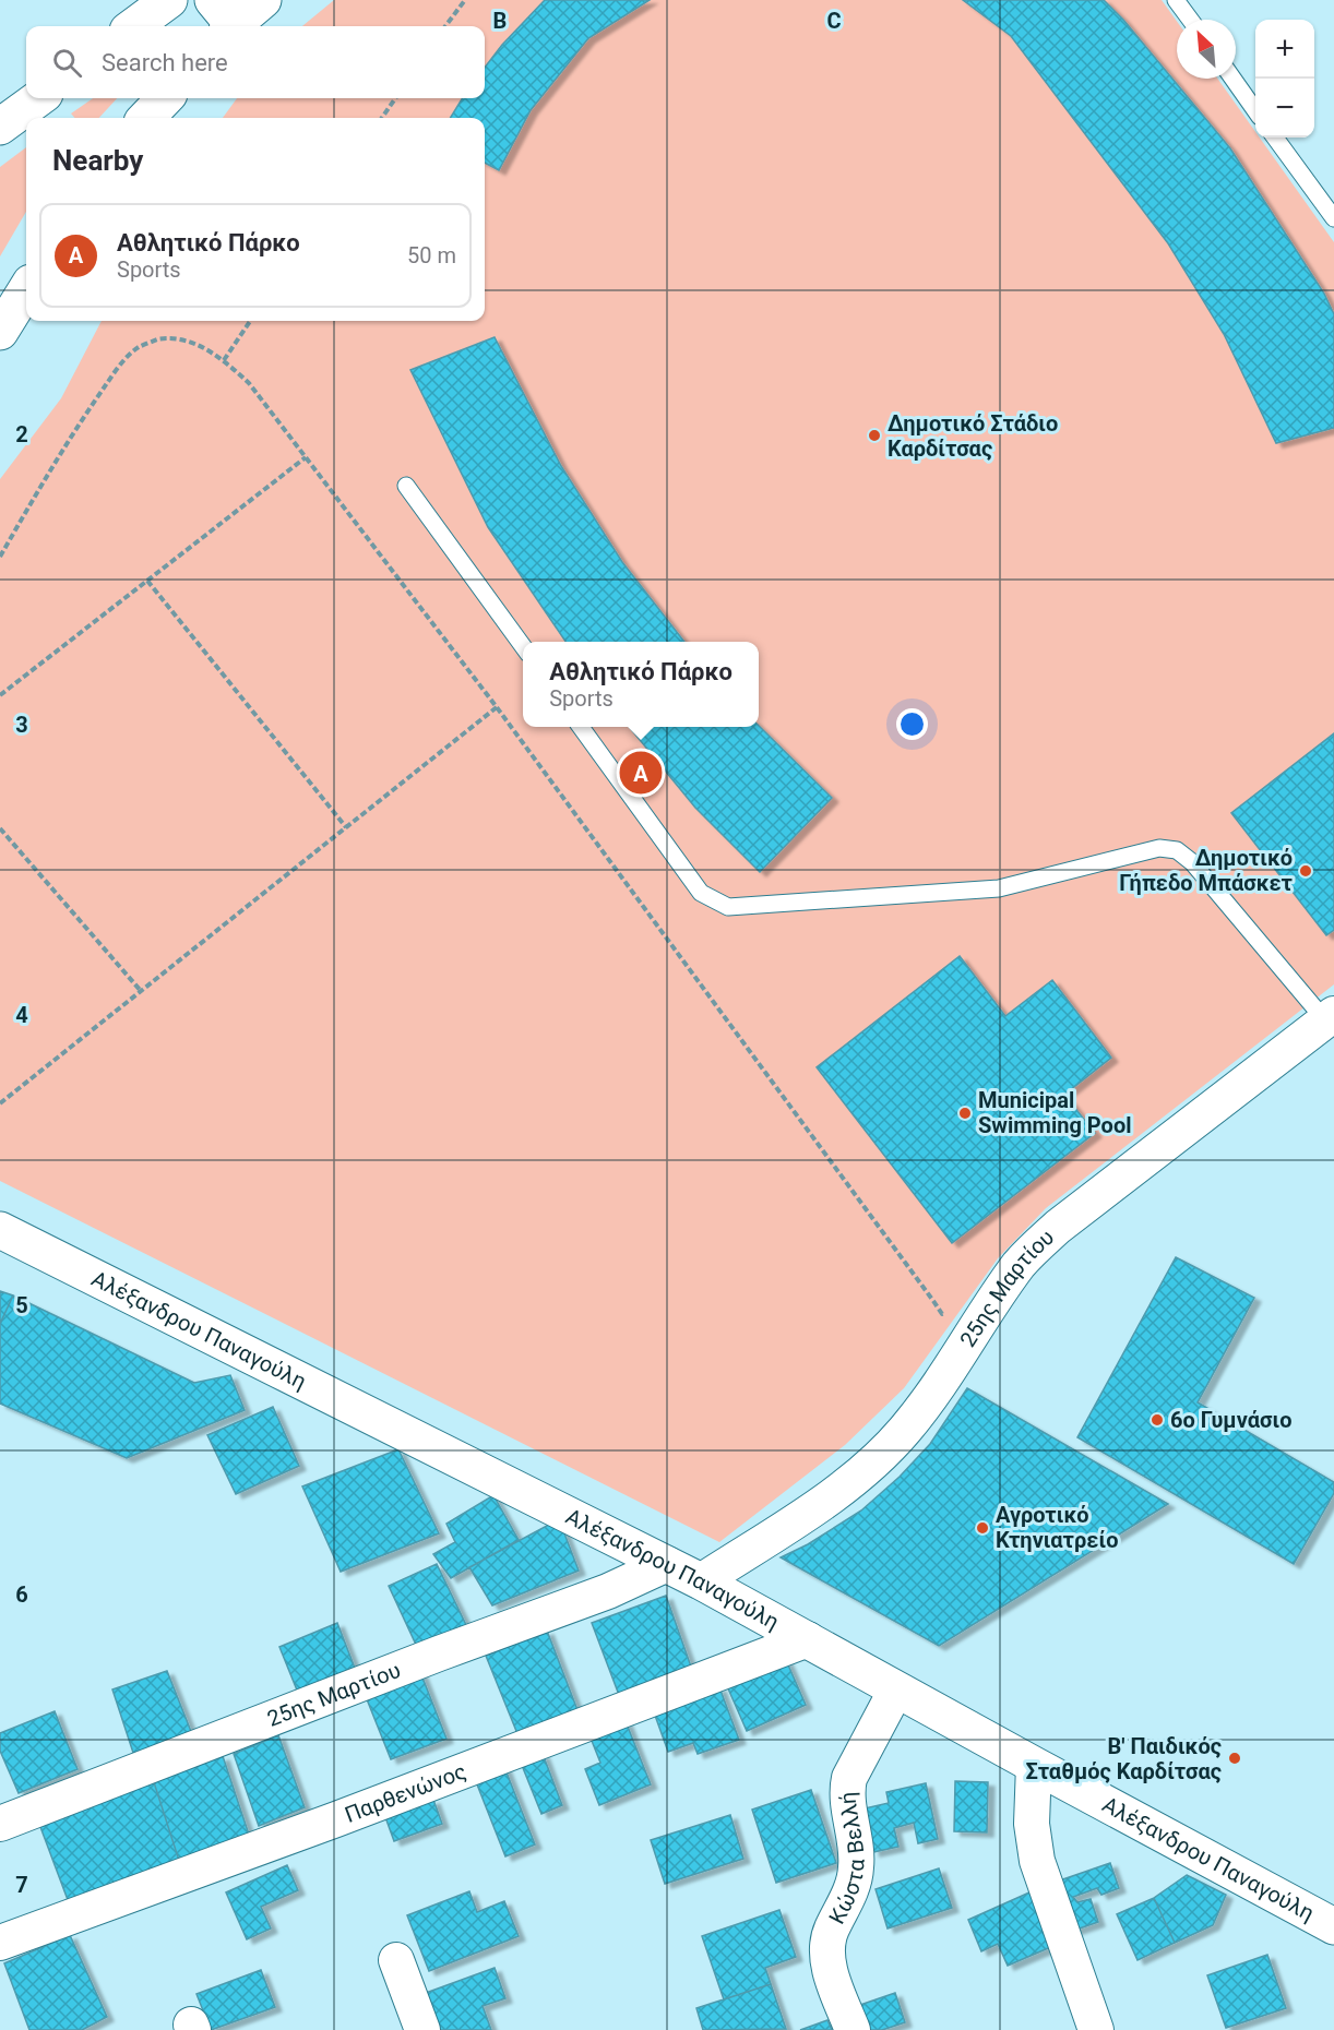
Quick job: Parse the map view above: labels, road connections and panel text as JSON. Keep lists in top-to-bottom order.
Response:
{
  "streets": {
    "street": [
      "25ης Μαρτίου",
      "Αλέξανδρου Παναγούλη",
      "Παρθενώνος",
      "Κώστα Βελλή"
    ]
  },
  "crossings": [
    ["25ης Μαρτίου", "Αλέξανδρου Παναγούλη"],
    ["Αλέξανδρου Παναγούλη", "Παρθενώνος"],
    ["Αλέξανδρου Παναγούλη", "Κώστα Βελλή"]
  ],
  "places": [
    "Δημοτικό Στάδιο Καρδίτσας",
    "Δημοτικό Γήπεδο Μπάσκετ",
    "Municipal Swimming Pool",
    "6ο Γυμνάσιο",
    "Αγροτικό Κτηνιατρείο",
    "Β' Παιδικός Σταθμός Καρδίτσας"
  ],
  "north": "top left",
  "page": {
    "map_buttons": ["+", "−"],
    "search": "Search here",
    "heading": "Nearby",
    "list": [
      {
        "mark": "A",
        "name": "Αθλητικό Πάρκο",
        "note": "Sports",
        "value": "50 m"
      }
    ],
    "popup": ["Αθλητικό Πάρκο", "Sports"],
    "pins": "A"
  },
  "grid": {
    "columns": ["B", "C"],
    "rows": [
      "2",
      "3",
      "4",
      "5",
      "6",
      "7"
    ]
  }
}
